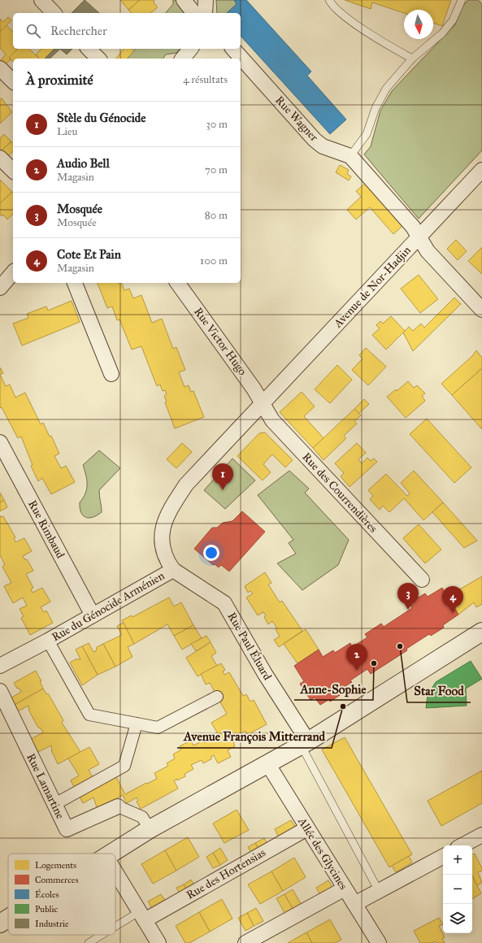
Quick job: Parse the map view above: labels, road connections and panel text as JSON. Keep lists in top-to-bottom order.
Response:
{
  "streets": {
    "street": [
      "Rue Wagner",
      "Avenue de Nor-Hadjin",
      "Rue Victor Hugo",
      "Rue des Courrendières",
      "Rue Rimbaud",
      "Rue du Génocide Arménien",
      "Rue Paul Éluard",
      "Rue Lamartine",
      "Allée des Glycines",
      "Rue des Hortensias"
    ]
  },
  "crossings": [
    ["Rue Wagner", "Avenue de Nor-Hadjin"],
    ["Avenue de Nor-Hadjin", "Rue Victor Hugo"],
    ["Avenue de Nor-Hadjin", "Rue des Courrendières"],
    ["Avenue de Nor-Hadjin", "Rue du Génocide Arménien"],
    ["Rue Victor Hugo", "Rue des Courrendières"],
    ["Rue Victor Hugo", "Rue du Génocide Arménien"],
    ["Rue des Courrendières", "Rue du Génocide Arménien"],
    ["Rue Rimbaud", "Rue du Génocide Arménien"],
    ["Rue du Génocide Arménien", "Rue Paul Éluard"],
    ["Allée des Glycines", "Rue des Hortensias"]
  ],
  "places": ["Star Food", "Anne-Sophie", "Avenue François Mitterrand"],
  "legend": [
    "Logements",
    "Commerces",
    "Écoles",
    "Public",
    "Industrie"
  ],
  "north": "bottom",
  "page": {
    "search": "Rechercher",
    "heading": ["À proximité", "4 résultats"],
    "list": [
      {
        "mark": "1",
        "name": "Stèle du Génocide",
        "note": "Lieu",
        "value": "30 m"
      },
      {
        "mark": "2",
        "name": "Audio Bell",
        "note": "Magasin",
        "value": "70 m"
      },
      {
        "mark": "3",
        "name": "Mosquée",
        "note": "Mosquée",
        "value": "80 m"
      },
      {
        "mark": "4",
        "name": "Cote Et Pain",
        "note": "Magasin",
        "value": "100 m"
      }
    ],
    "pins": [
      "1",
      "3",
      "4",
      "2"
    ],
    "map_buttons": ["+", "−"]
  }
}
